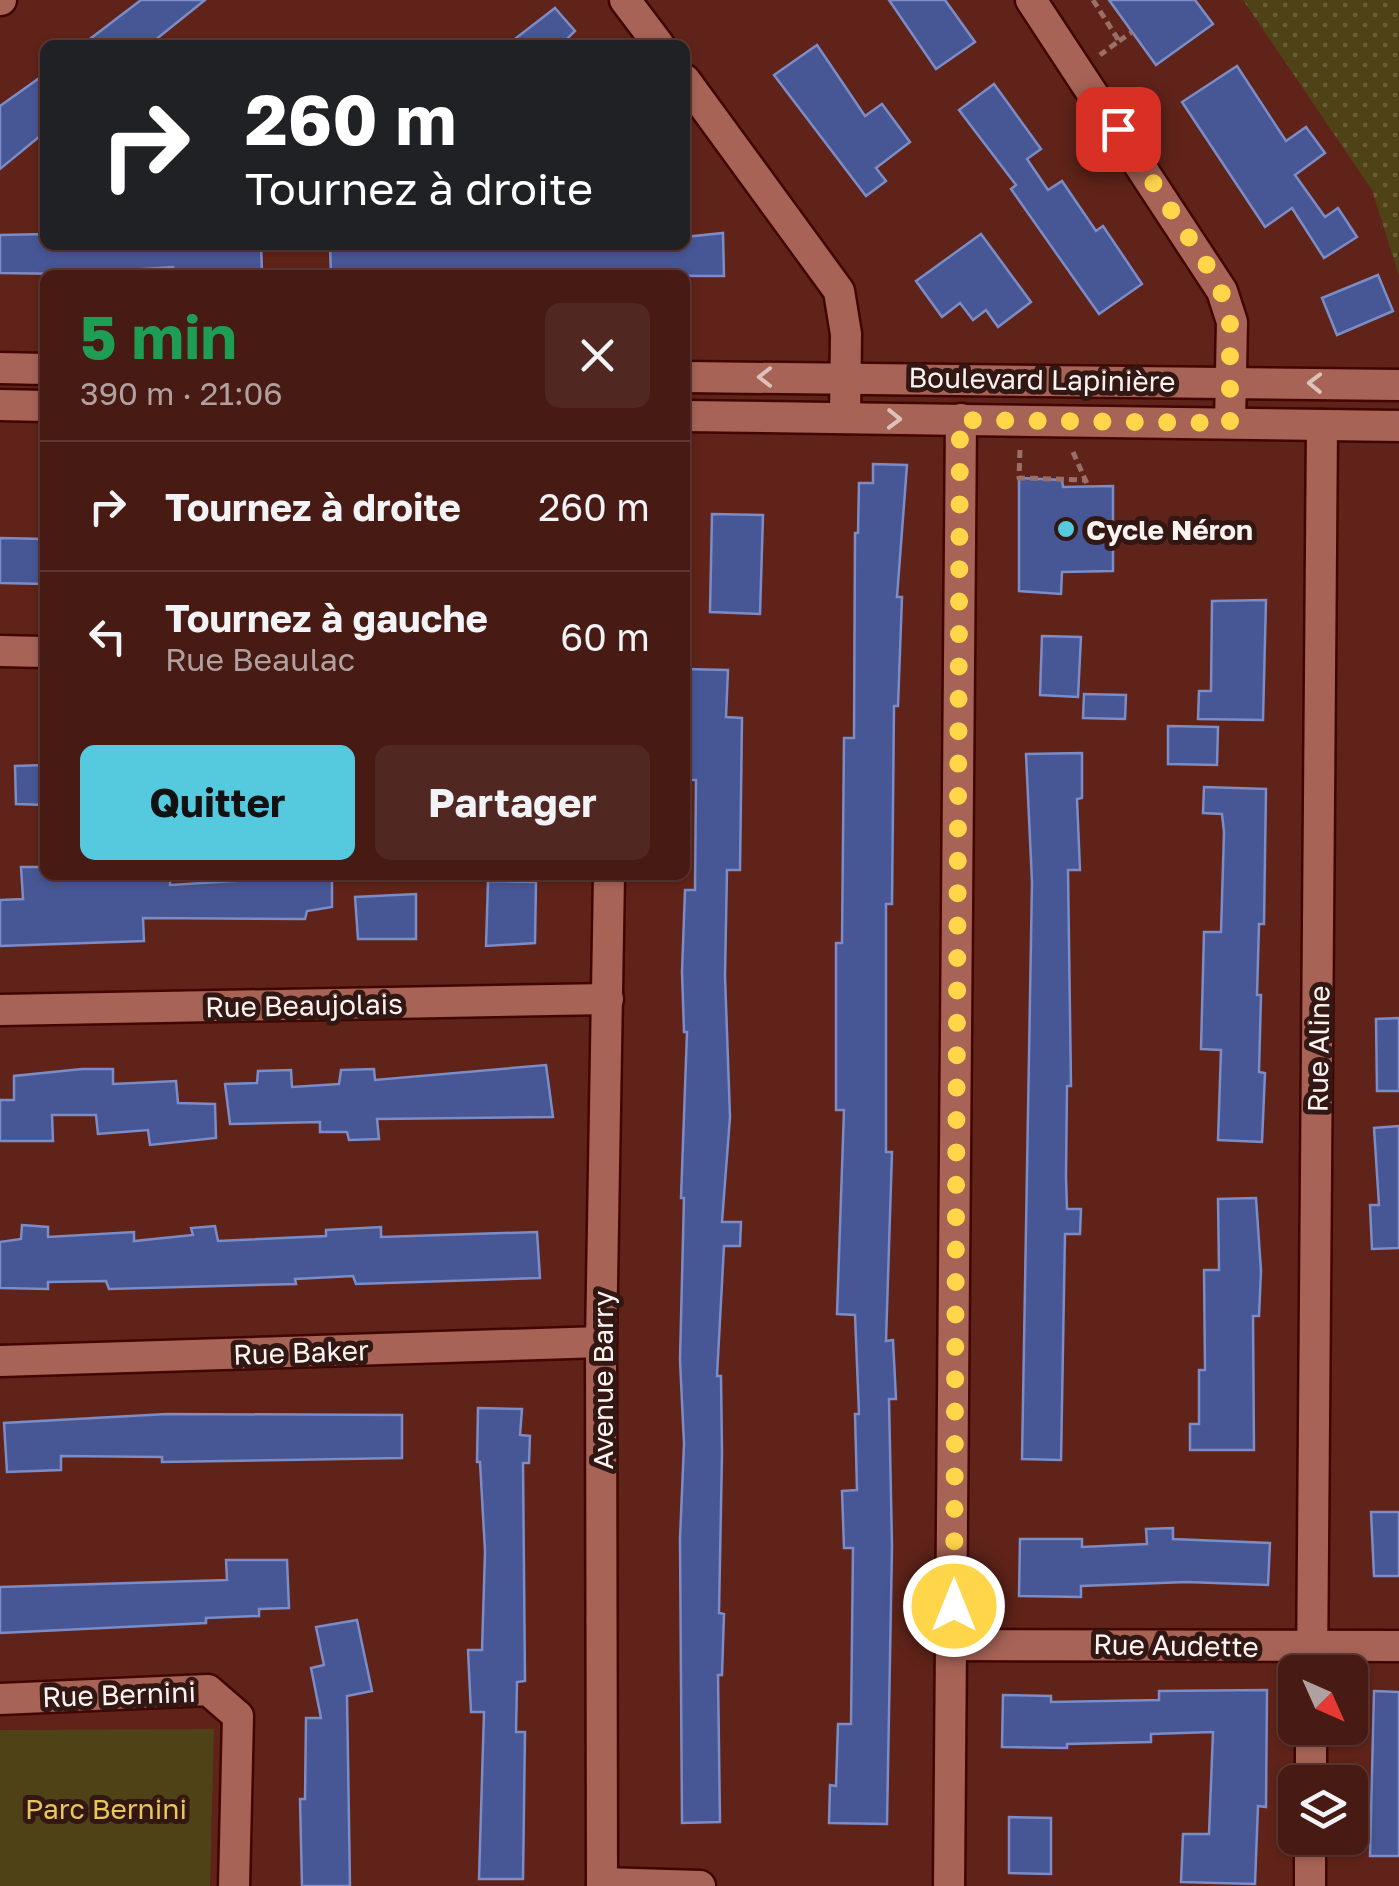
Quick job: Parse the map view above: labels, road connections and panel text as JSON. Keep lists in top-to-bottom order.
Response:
{
  "streets": {
    "street": [
      "Boulevard Lapinière",
      "Rue Beaujolais",
      "Rue Aline",
      "Rue Baker",
      "Avenue Barry",
      "Rue Audette",
      "Rue Bernini"
    ]
  },
  "crossings": [
    ["Boulevard Lapinière", "Rue Aline"],
    ["Rue Beaujolais", "Avenue Barry"],
    ["Rue Baker", "Avenue Barry"]
  ],
  "parks": ["Parc Bernini"],
  "places": ["Cycle Néron"],
  "north": "bottom right",
  "page": {
    "turn": ["260 m", "Tournez à droite"],
    "heading": ["5 min", "390 m · 21:06"],
    "list": [
      {
        "name": "Tournez à droite",
        "value": "260 m"
      },
      {
        "name": "Tournez à gauche",
        "note": "Rue Beaulac",
        "value": "60 m"
      }
    ],
    "buttons": ["Quitter", "Partager"]
  }
}
